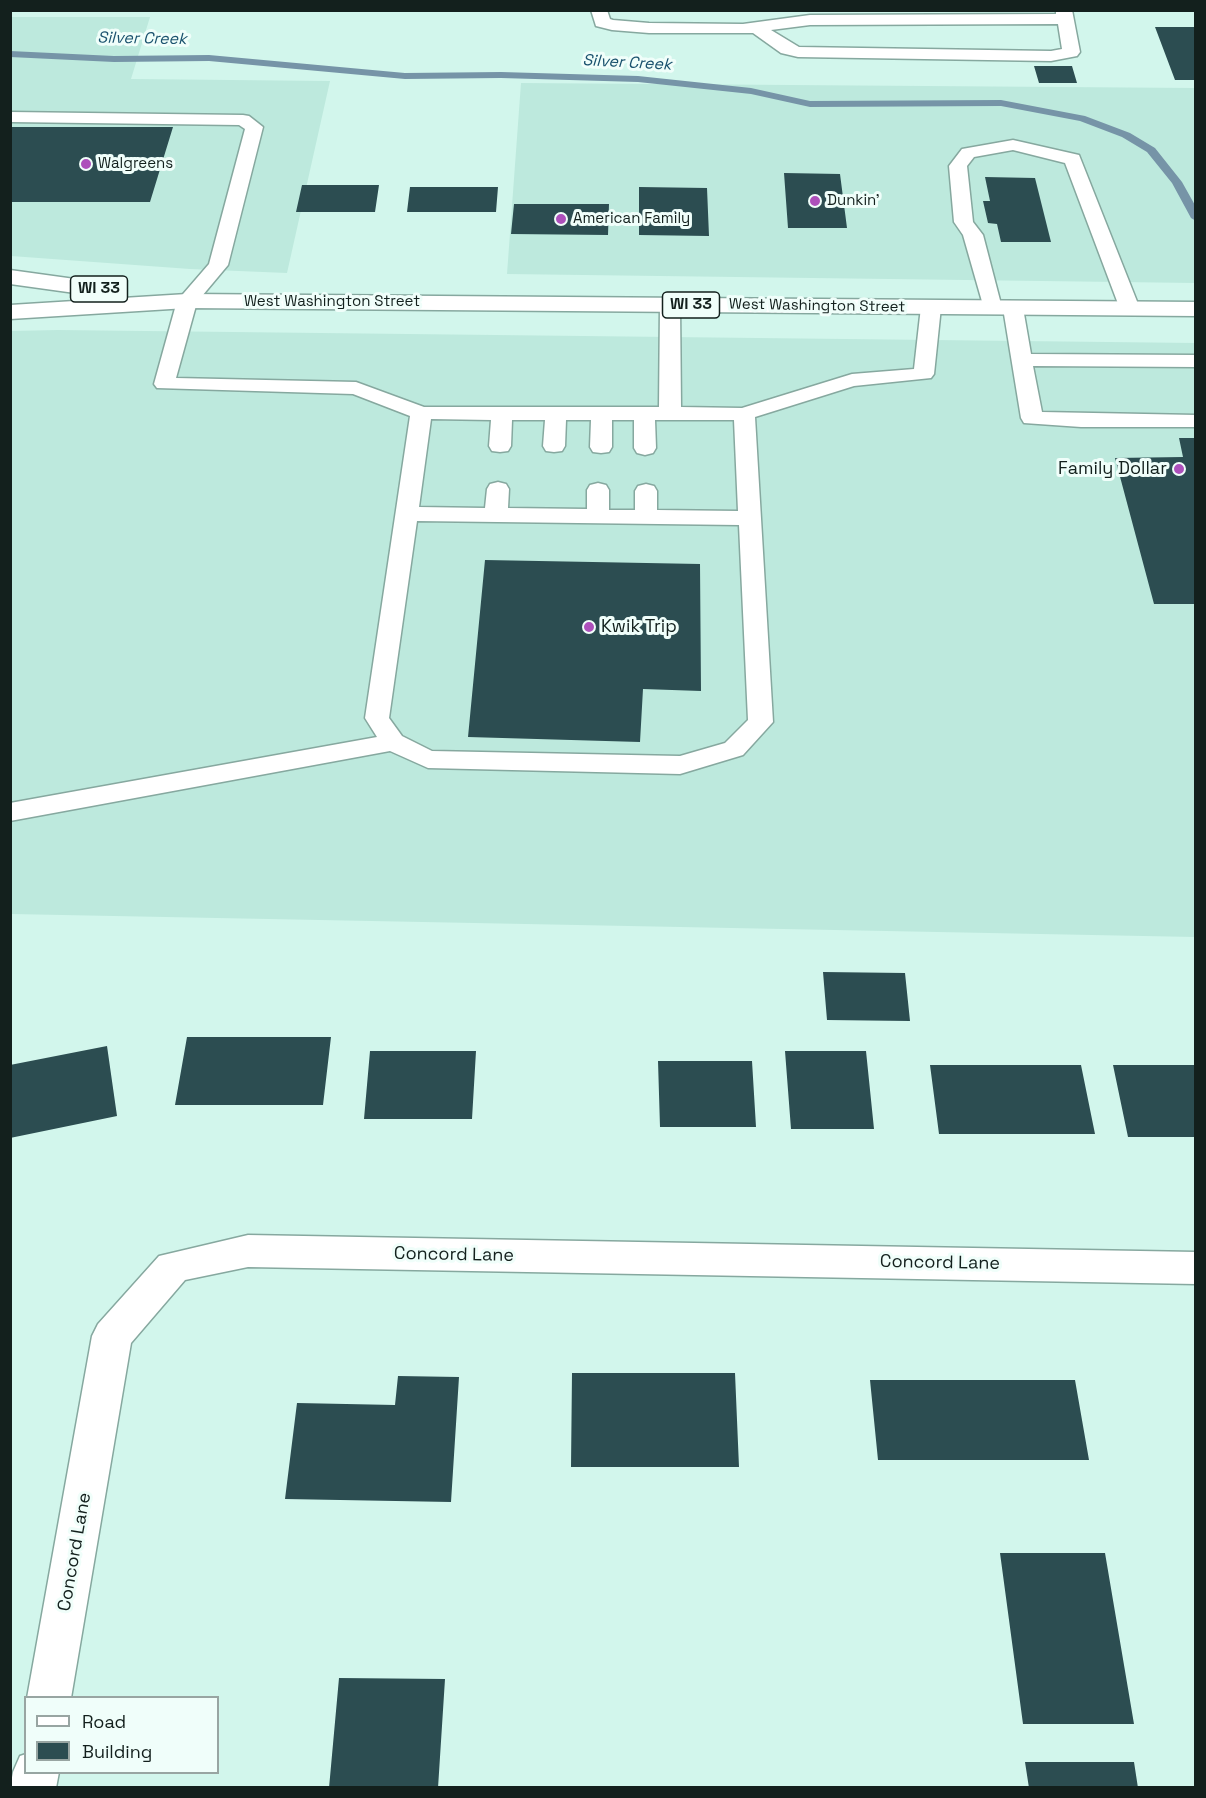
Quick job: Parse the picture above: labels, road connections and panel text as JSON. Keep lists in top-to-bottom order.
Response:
{
  "streets": {
    "main road": ["WI 33", "West Washington Street", "Concord Lane"]
  },
  "water": ["Silver Creek"],
  "places": [
    "Walgreens",
    "Dunkin'",
    "American Family",
    "Family Dollar",
    "Kwik Trip"
  ],
  "legend": ["Road", "Building"]
}
